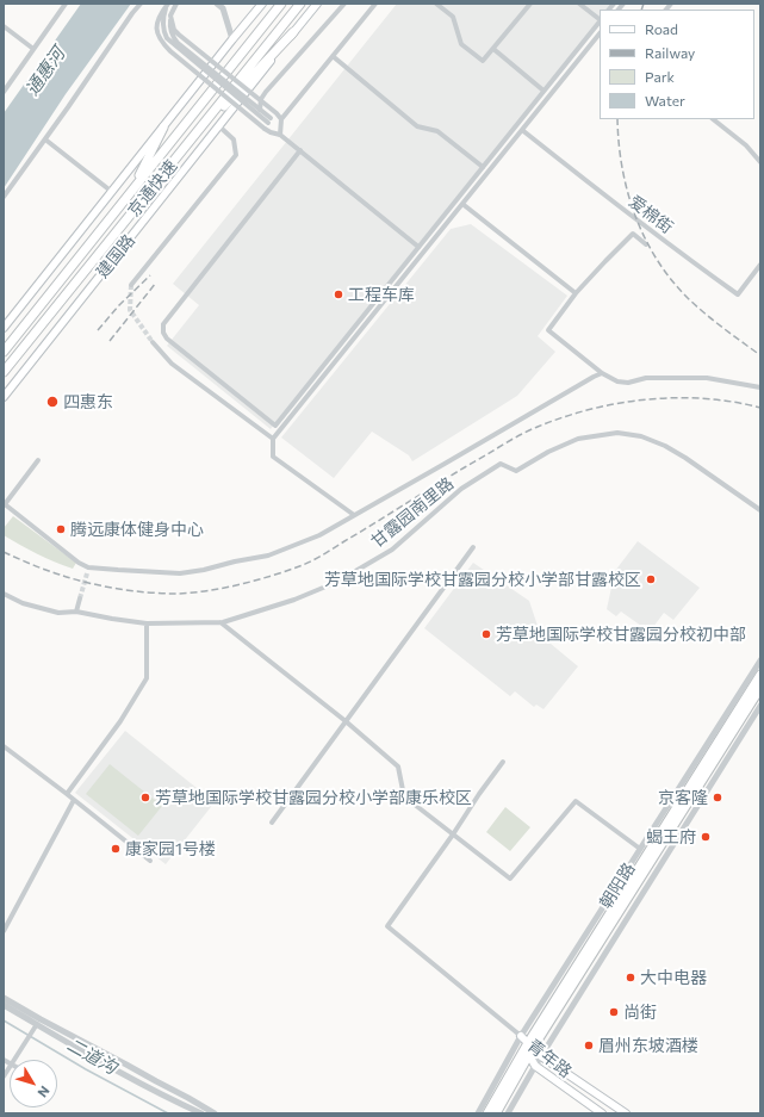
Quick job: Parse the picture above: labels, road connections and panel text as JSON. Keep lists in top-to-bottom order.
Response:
{
  "streets": {
    "highway": ["京通快速", "朝阳路"],
    "main road": ["建国路", "青年路"],
    "street": ["爱棉街", "甘露园南里路"]
  },
  "crossings": [
    ["朝阳路", "青年路"]
  ],
  "water": ["通惠河", "二道沟"],
  "places": [
    "工程车库",
    "四惠东",
    "腾远康体健身中心",
    "芳草地国际学校甘露园分校小学部甘露校区",
    "芳草地国际学校甘露园分校初中部",
    "芳草地国际学校甘露园分校小学部康乐校区",
    "京客隆",
    "蝎王府",
    "康家园1号楼",
    "大中电器",
    "尚街",
    "眉州东坡酒楼"
  ],
  "legend": [
    "Road",
    "Railway",
    "Park",
    "Water"
  ],
  "north": "bottom right"
}
